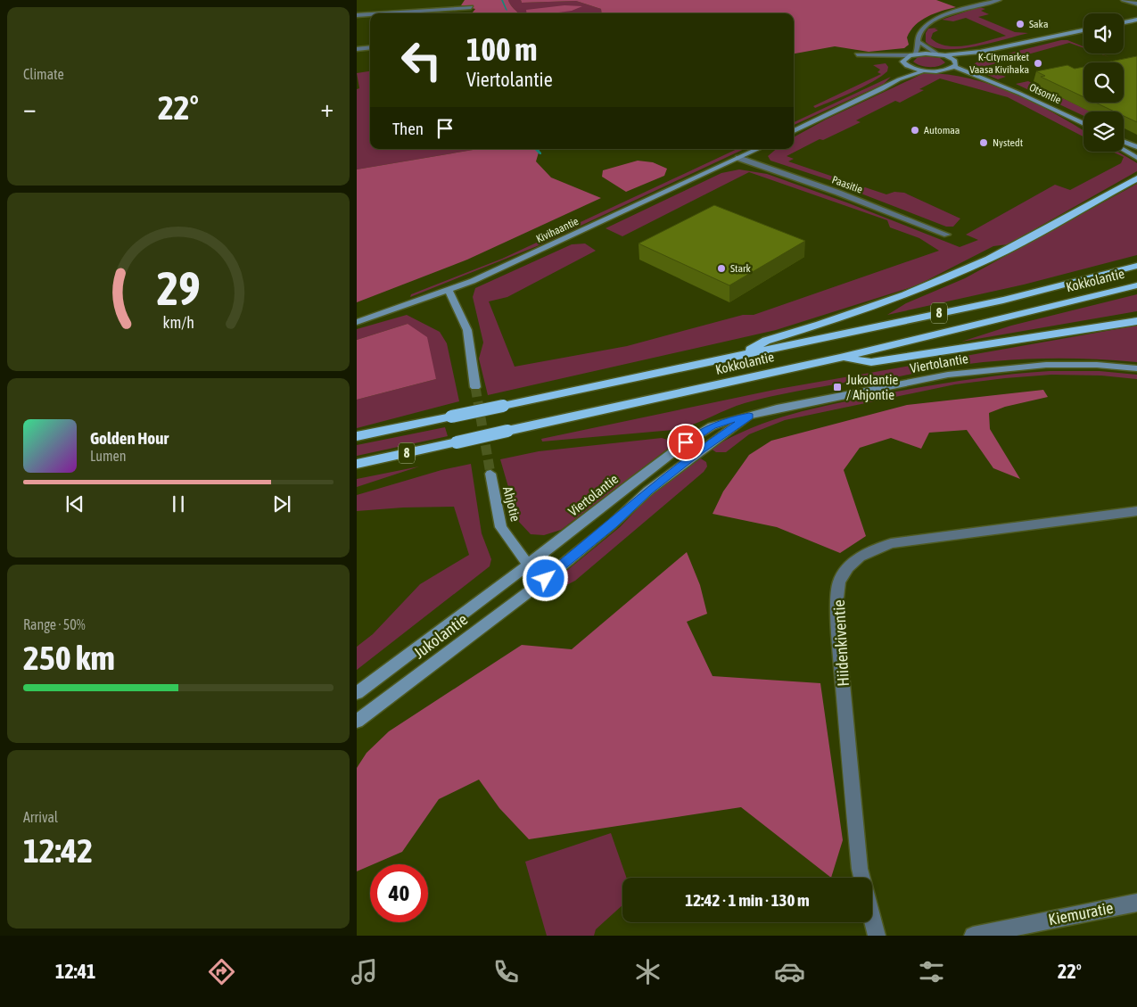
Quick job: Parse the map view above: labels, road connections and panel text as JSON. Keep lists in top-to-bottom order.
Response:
{
  "streets": {
    "highway": ["Kokkolantie", "8"],
    "main road": [
      "Otsontie",
      "Kivihaantie",
      "Viertolantie",
      "Ahjotie",
      "Jukolantie"
    ],
    "street": ["Paasitie", "Hiidenkiventie", "Kiemuratie"]
  },
  "crossings": [
    ["Paasitie", "Kivihaantie"],
    ["Viertolantie", "Ahjotie"],
    ["Viertolantie", "Jukolantie"],
    ["Ahjotie", "Jukolantie"]
  ],
  "places": {
    "other": [
      "Saka",
      "K-Citymarket Vaasa Kivihaka",
      "Automaa",
      "Nystedt",
      "Stark"
    ],
    "transit": ["Jukolantie / Ahjontie"]
  },
  "page": {
    "tile": [
      "Climate",
      ["Range · 50%", "250 km"],
      ["Arrival", "12:42"]
    ],
    "turn": ["100 m", "Viertolantie"],
    "heat": ["−", "22°", "+"],
    "then": "Then",
    "song": ["Golden Hour", "Lumen"],
    "limit": "40",
    "trip": "12:42 · 1 min · 130 m",
    "tabs": ["12:41", "22°"],
    "gauge": ["29", "km/h"]
  }
}
